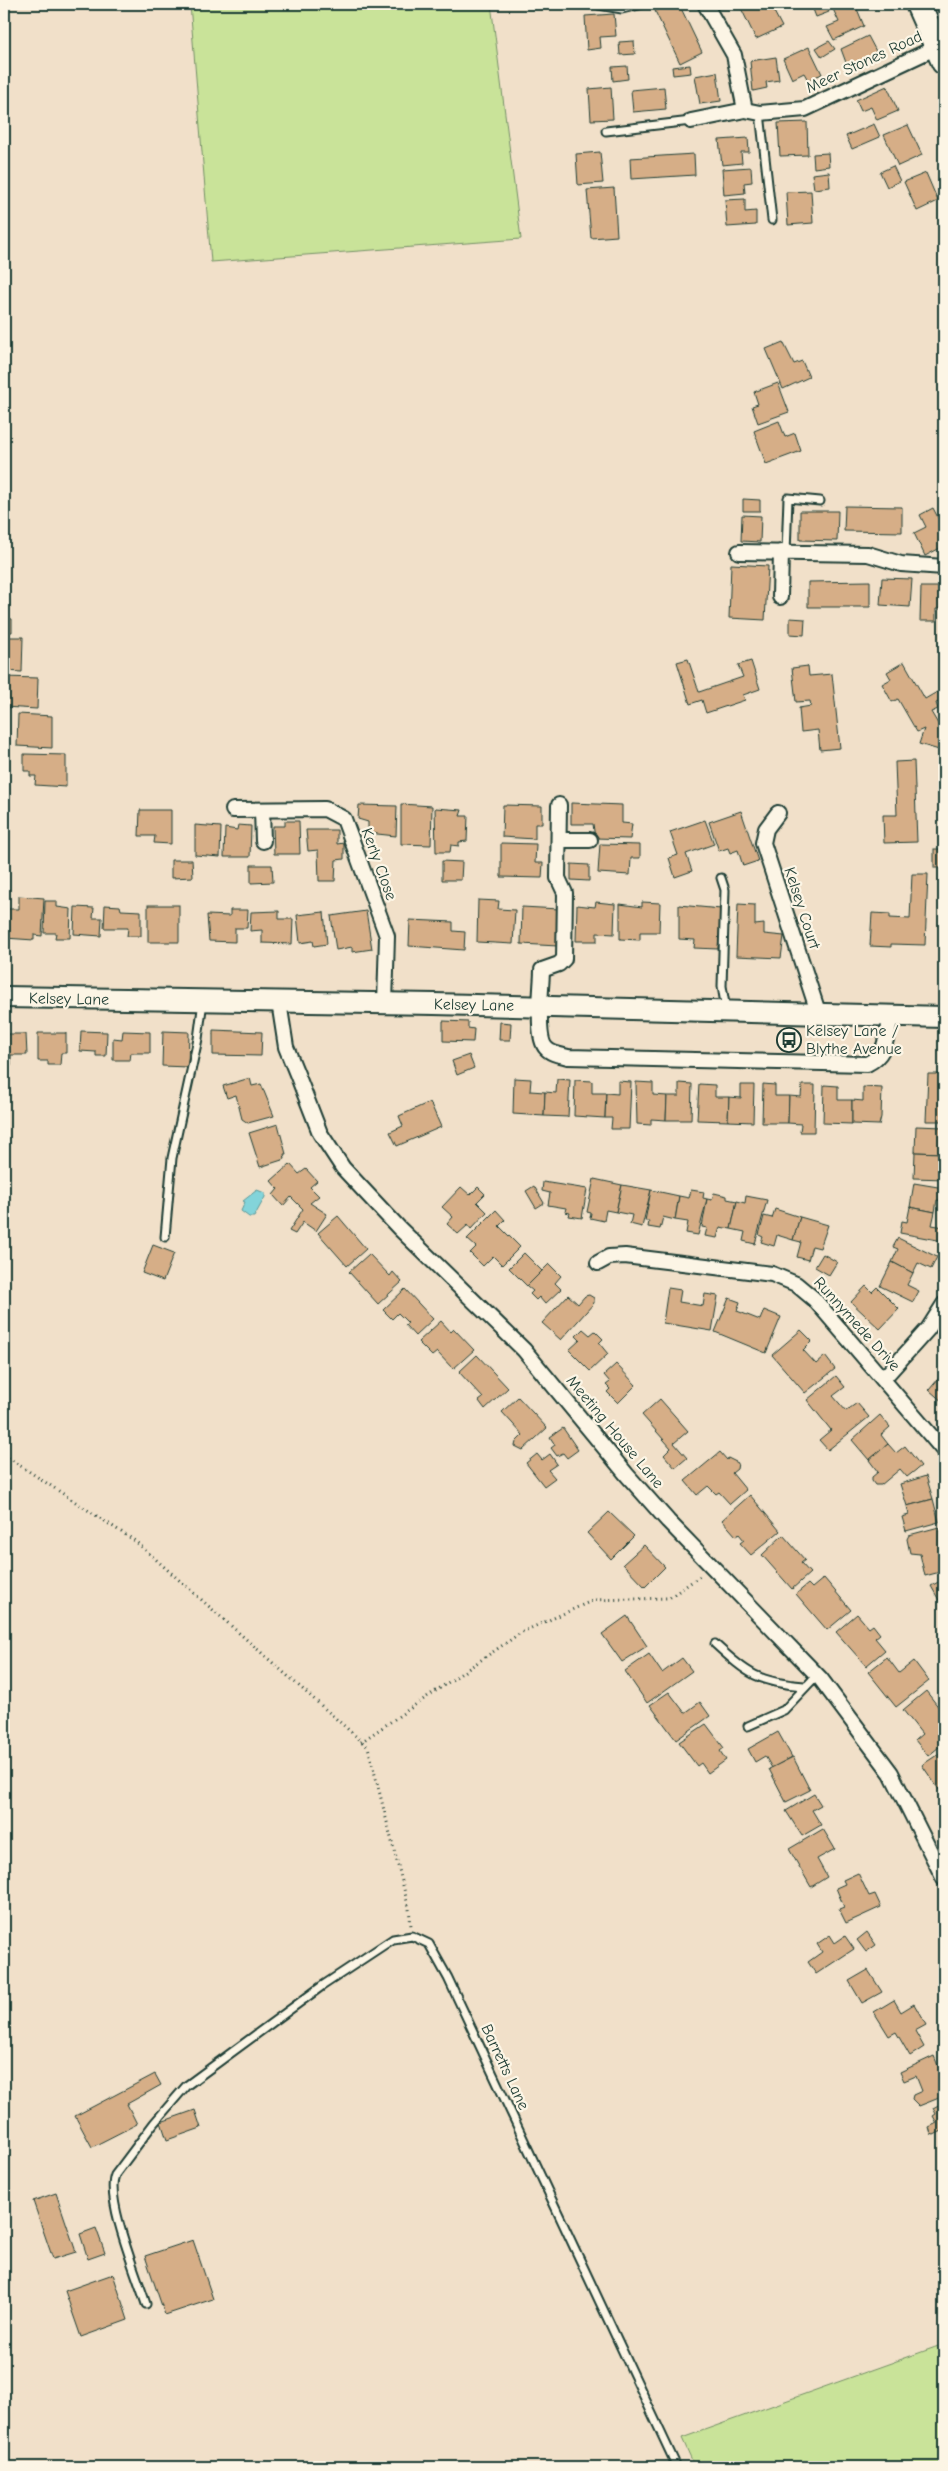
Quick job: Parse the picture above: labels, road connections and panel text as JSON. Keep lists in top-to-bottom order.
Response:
{
  "streets": {
    "main road": ["Kelsey Lane"],
    "street": [
      "Meer Stones Road",
      "Kerly Close",
      "Kelsey Court",
      "Runnymede Drive",
      "Meeting House Lane"
    ],
    "lane": ["Barretts Lane"]
  },
  "crossings": [
    ["Kerly Close", "Kelsey Lane"],
    ["Kelsey Court", "Kelsey Lane"],
    ["Kelsey Lane", "Meeting House Lane"]
  ],
  "places": {
    "bus stop": ["Kelsey Lane / Blythe Avenue"]
  }
}
